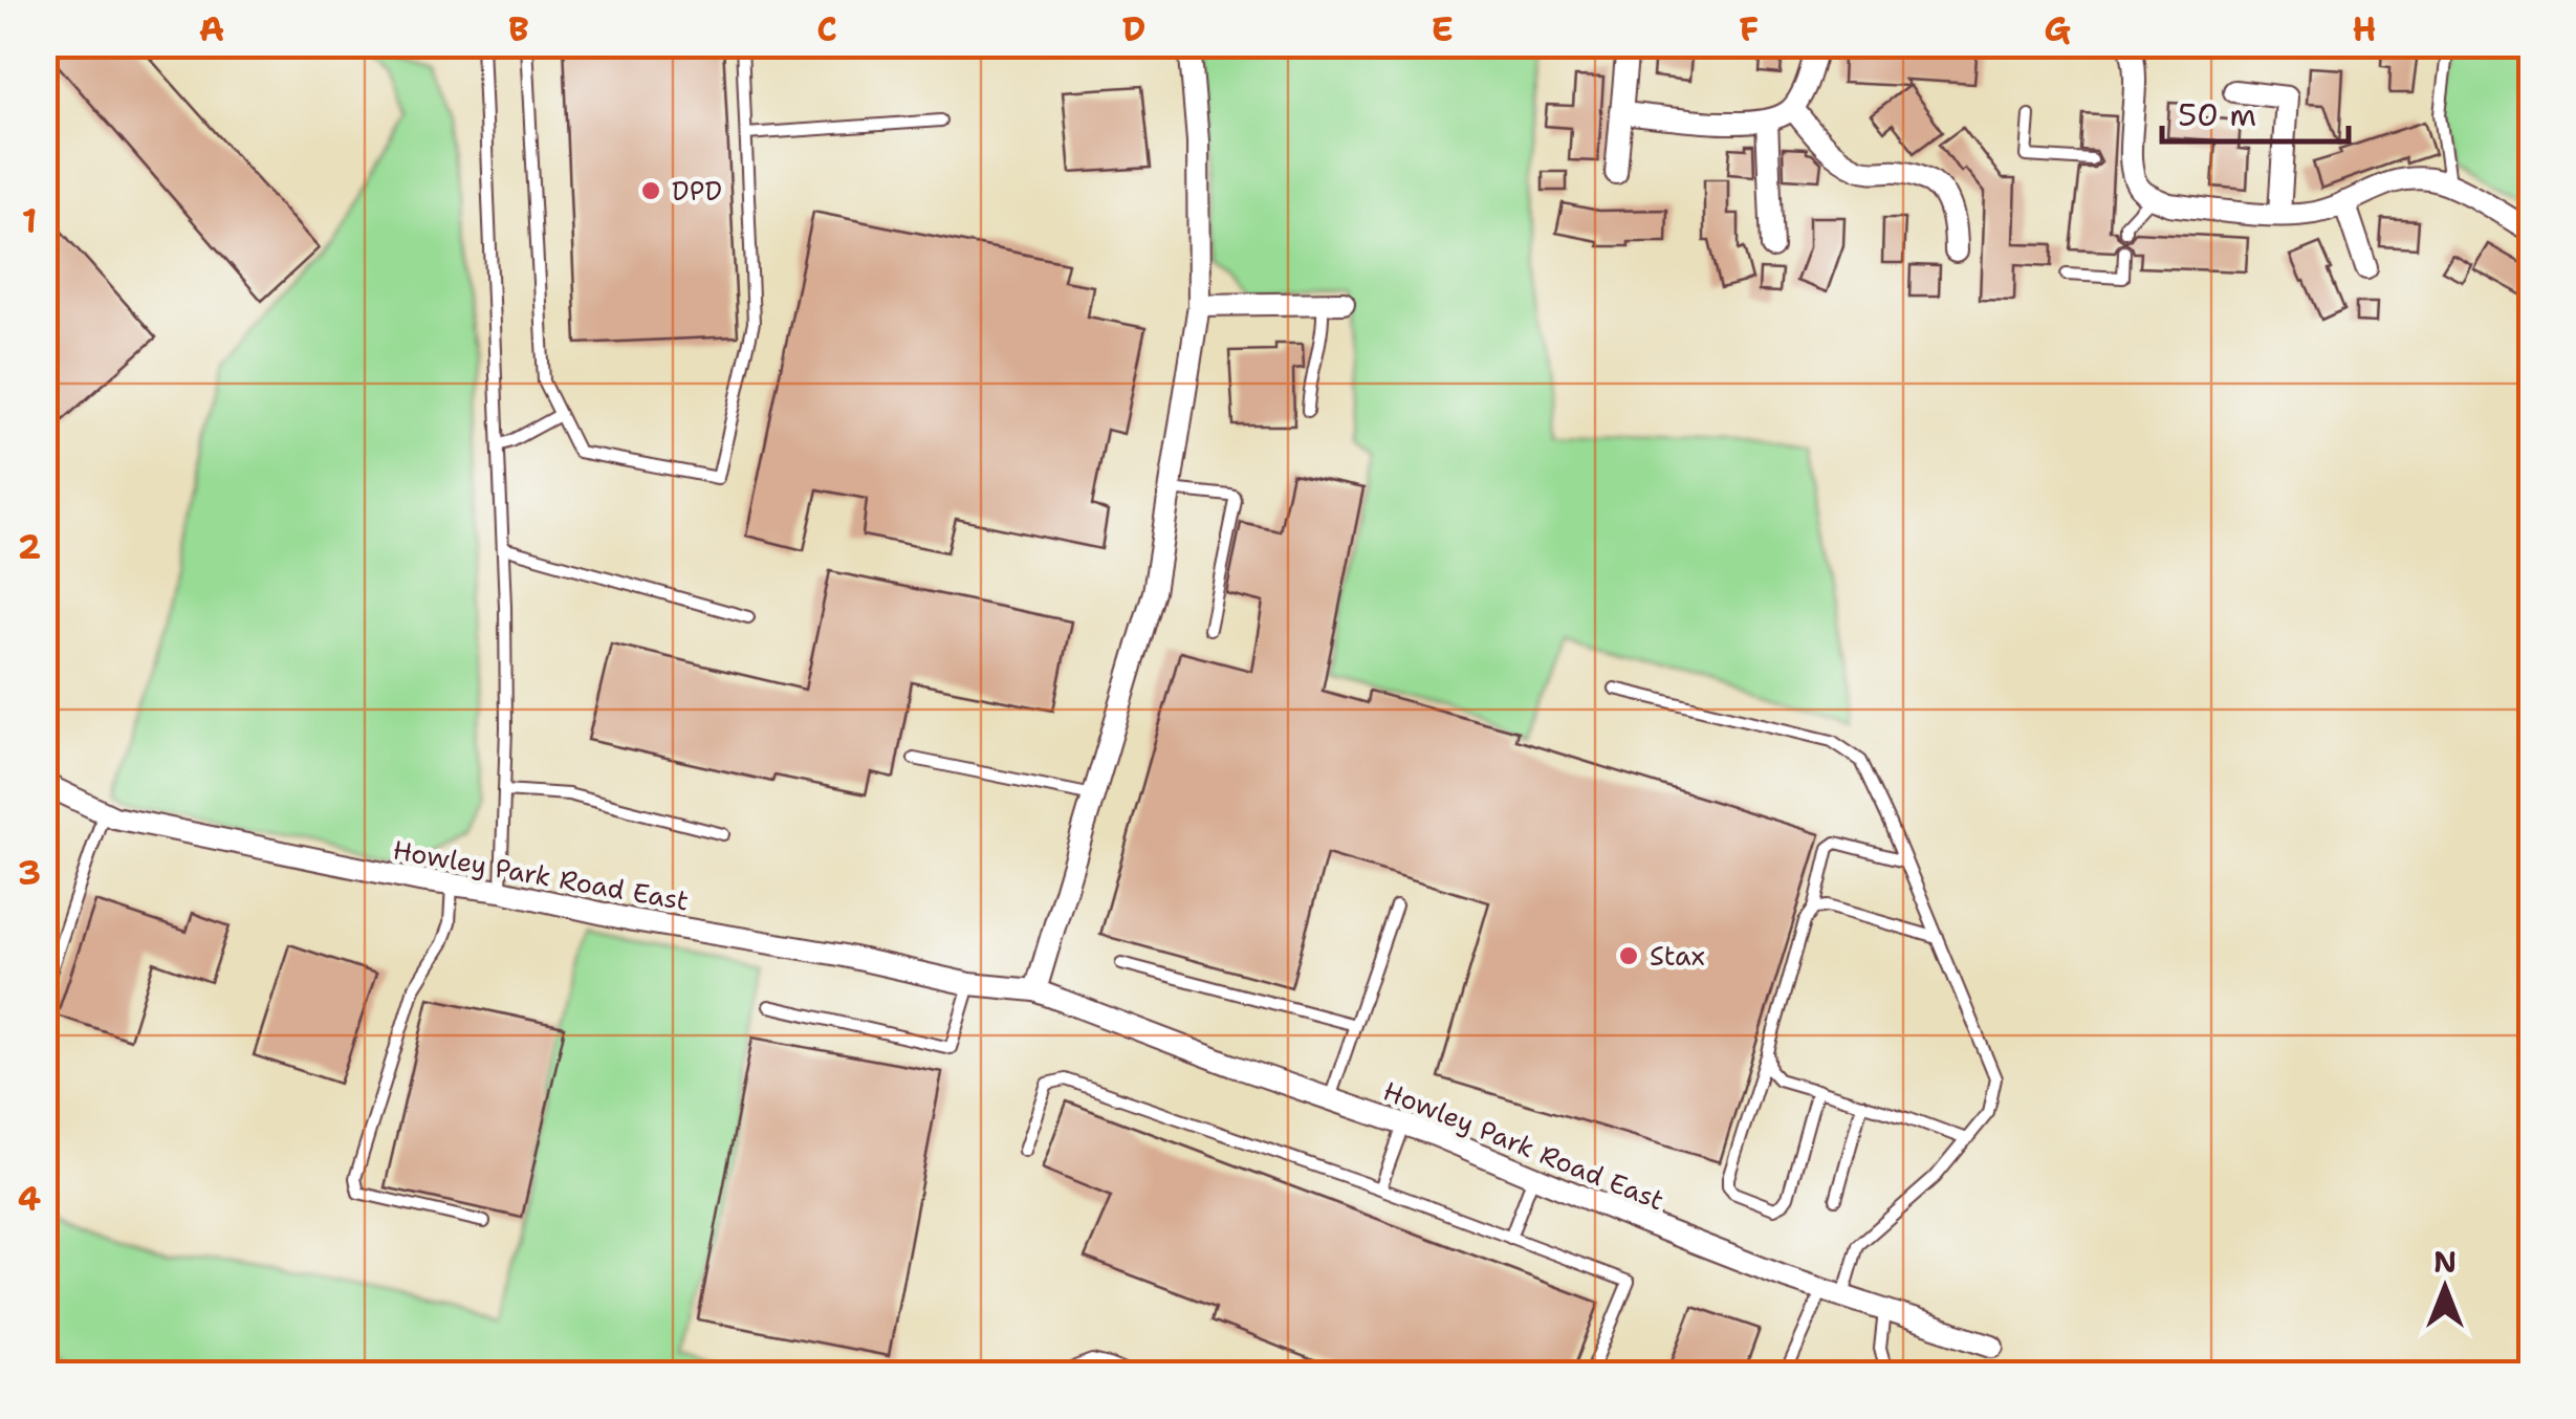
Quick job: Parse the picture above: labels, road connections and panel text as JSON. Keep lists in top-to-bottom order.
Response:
{
  "streets": {
    "street": ["Howley Park Road East"]
  },
  "places": ["DPD", "Stax"],
  "scale_bar": "50 m",
  "north": "top",
  "grid": {
    "columns": [
      "A",
      "B",
      "C",
      "D",
      "E",
      "F",
      "G",
      "H"
    ],
    "rows": [
      "1",
      "2",
      "3",
      "4"
    ]
  }
}
